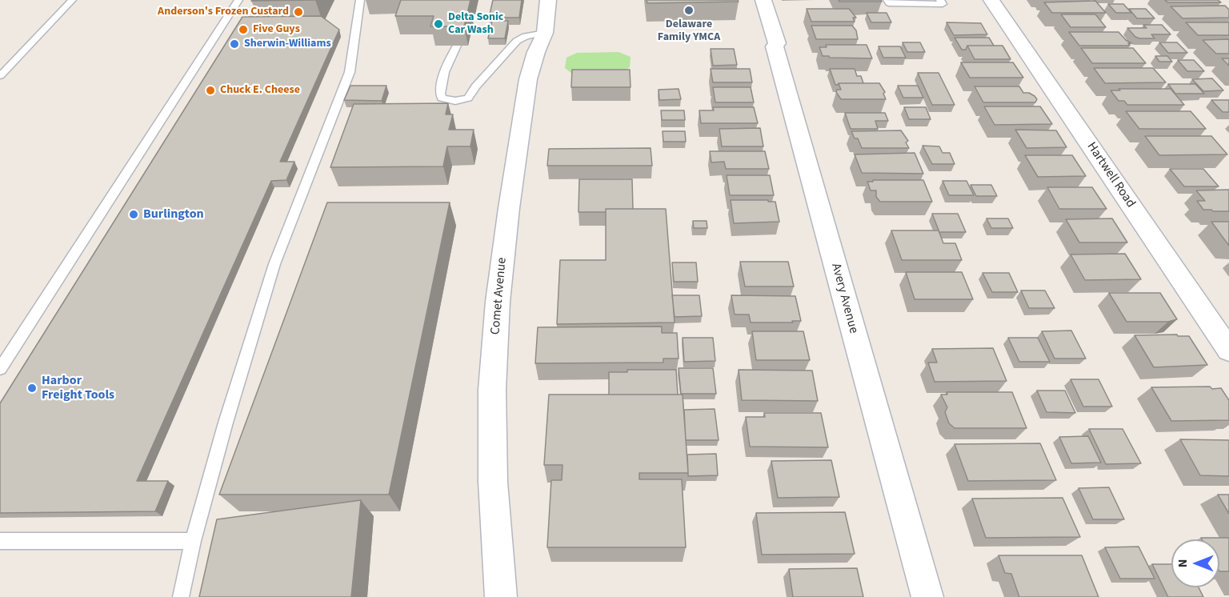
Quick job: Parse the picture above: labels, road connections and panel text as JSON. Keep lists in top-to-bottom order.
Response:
{
  "streets": {
    "street": ["Hartwell Road", "Comet Avenue", "Avery Avenue"]
  },
  "places": [
    "Delaware Family YMCA",
    "Anderson's Frozen Custard",
    "Delta Sonic Car Wash",
    "Five Guys",
    "Sherwin-Williams",
    "Chuck E. Cheese",
    "Burlington",
    "Harbor Freight Tools"
  ],
  "north": "left"
}
